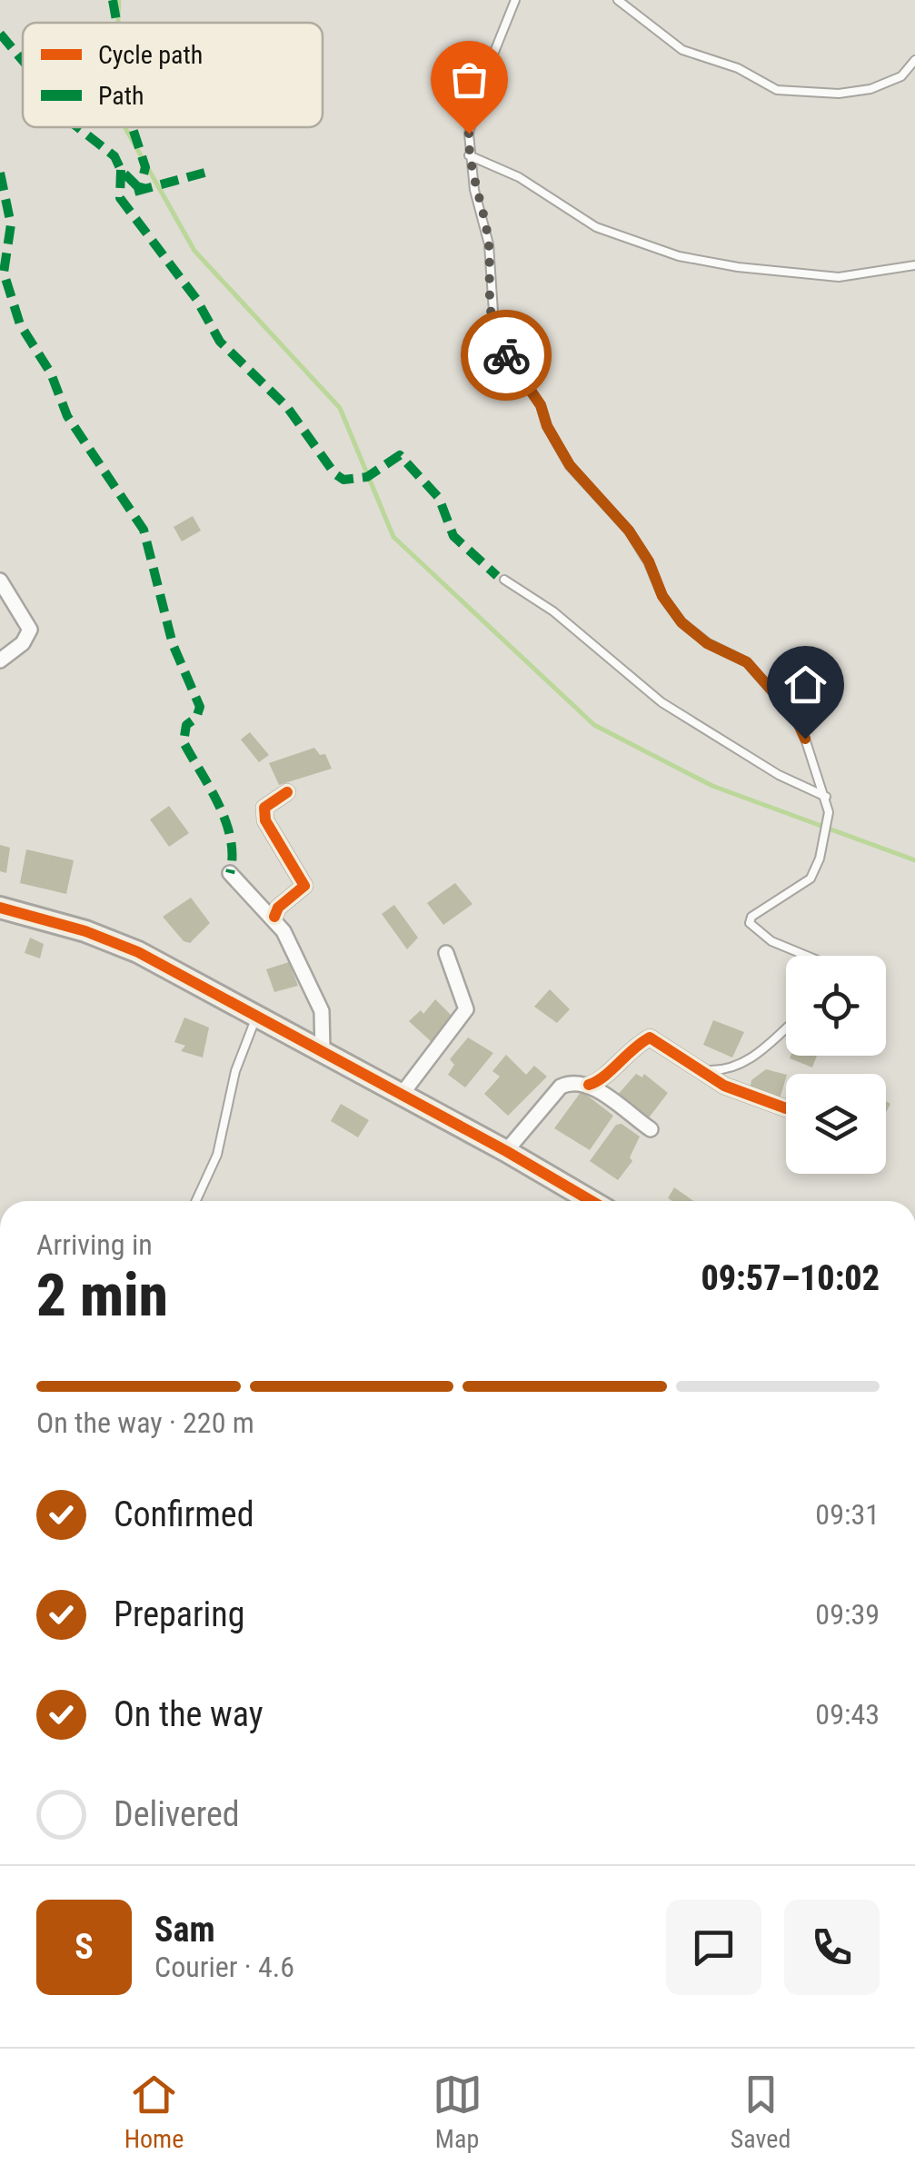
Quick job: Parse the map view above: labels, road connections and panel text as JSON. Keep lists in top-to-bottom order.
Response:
{
  "legend": ["Cycle path", "Path"],
  "page": {
    "heading": ["2 min", "Arriving in", "09:57–10:02"],
    "panel": ["Sam", "Courier · 4.6"],
    "bar": "On the way · 220 m",
    "list": [
      ["Confirmed", "09:31"],
      ["Preparing", "09:39"],
      ["On the way", "09:43"],
      "Delivered"
    ],
    "round": "S",
    "tabs": ["Home", "Map", "Saved"]
  }
}
